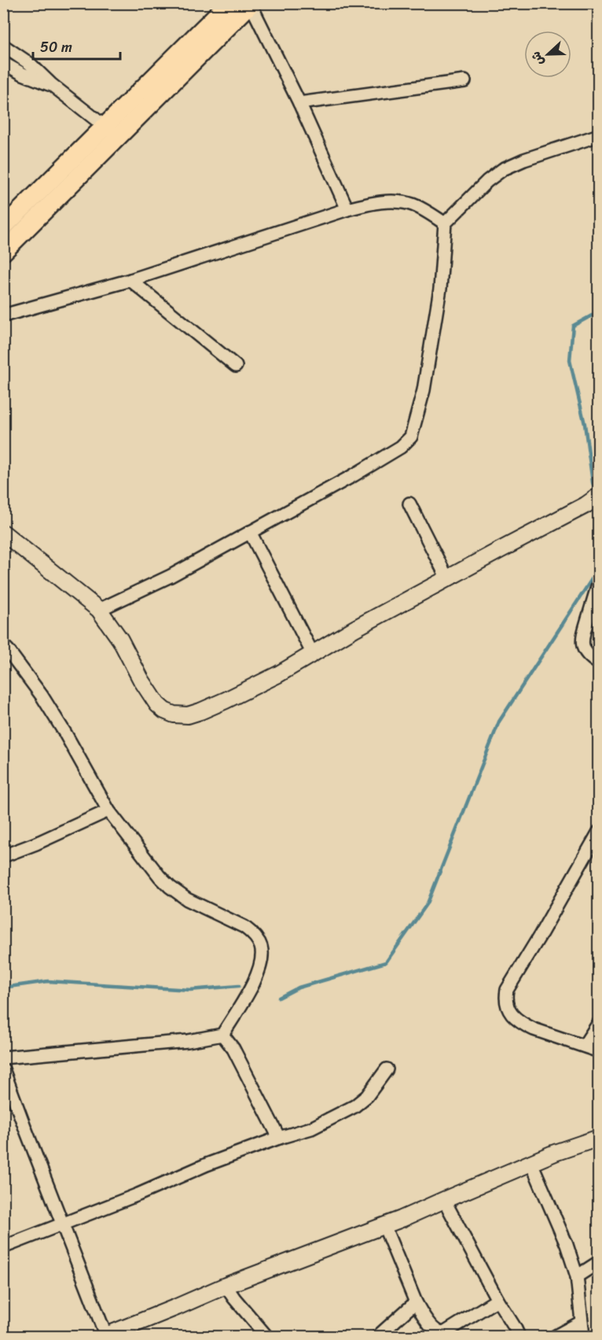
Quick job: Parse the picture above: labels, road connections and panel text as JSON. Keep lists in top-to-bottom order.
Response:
{
  "scale_bar": "50 m",
  "north": "left"
}
